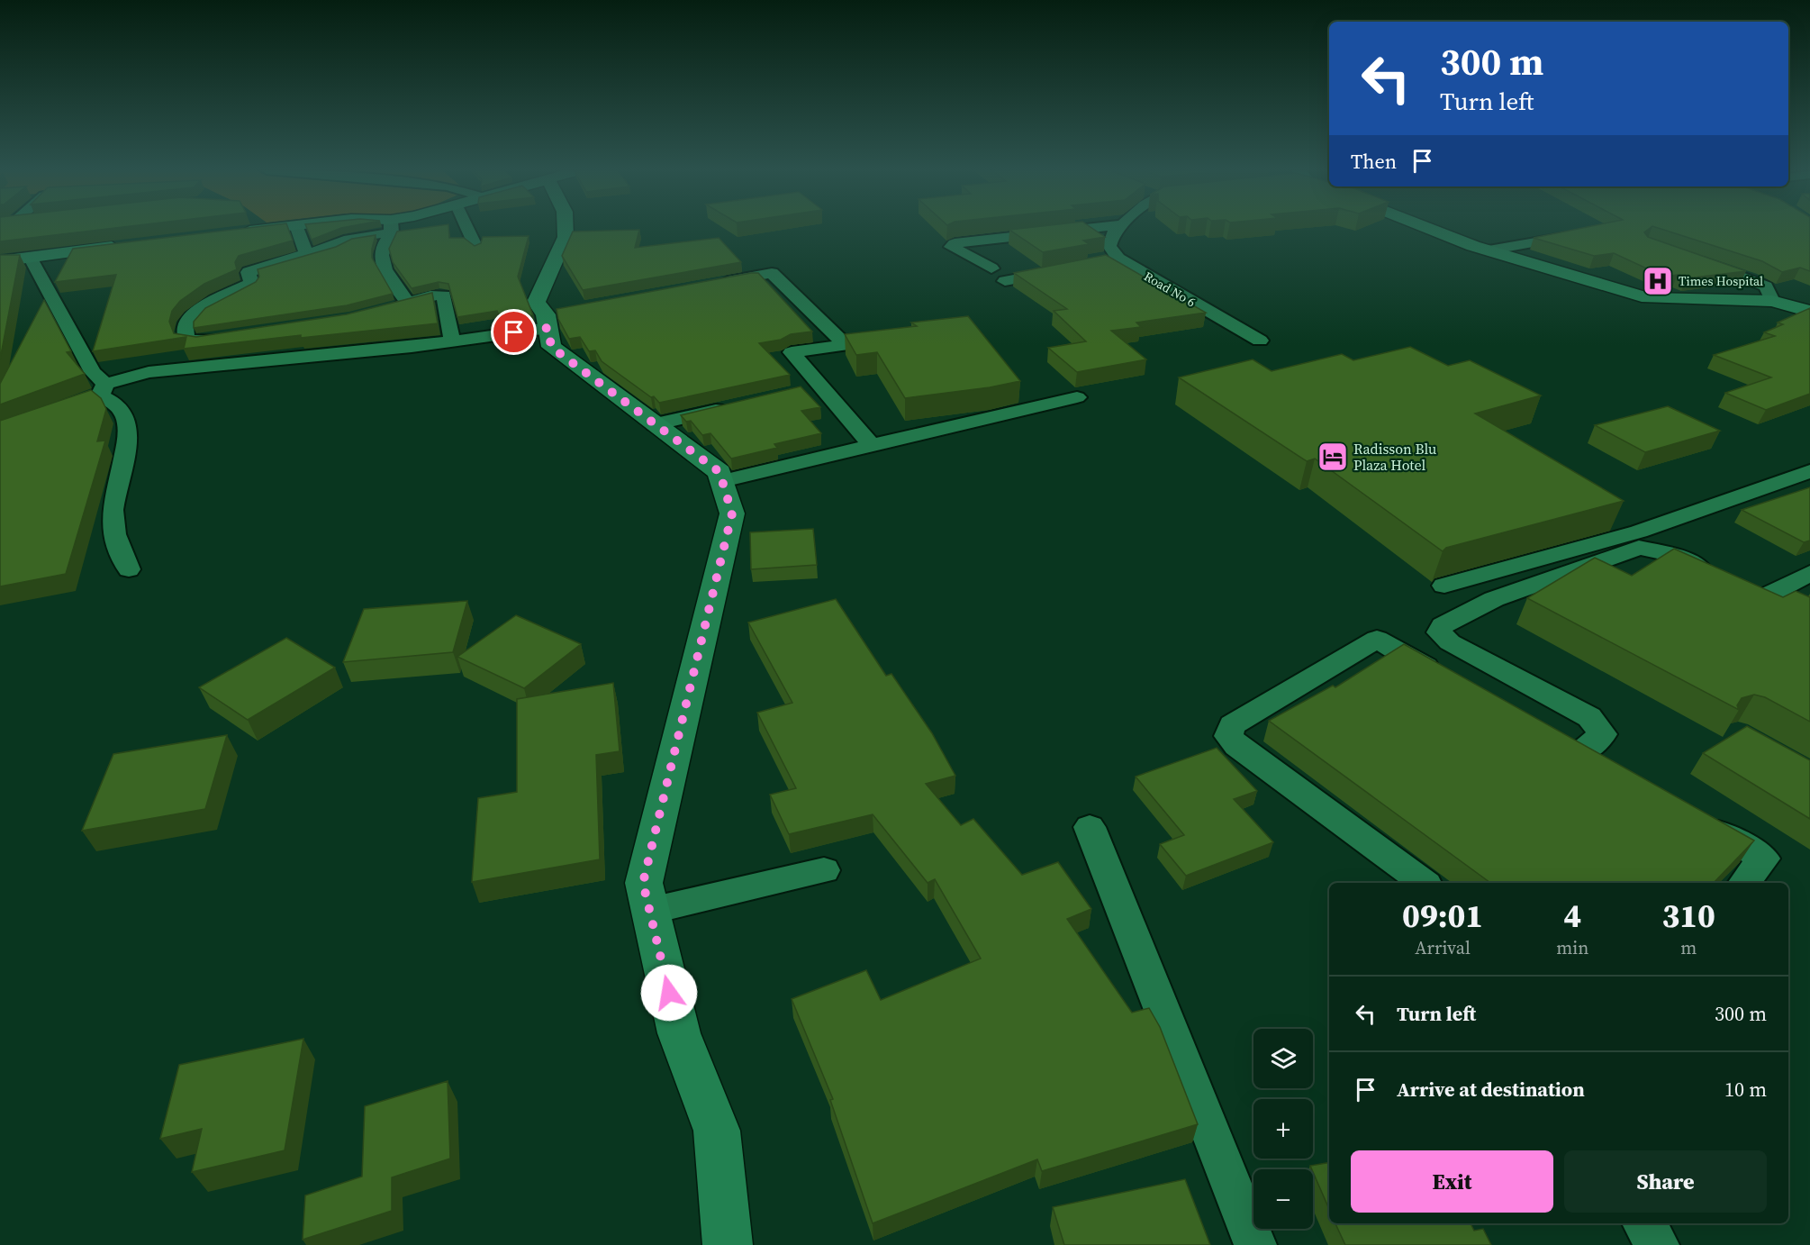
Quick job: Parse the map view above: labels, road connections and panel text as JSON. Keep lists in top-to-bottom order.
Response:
{
  "streets": {
    "street": ["Road No 6"]
  },
  "places": {
    "hospital": ["Times Hospital"],
    "hotel": ["Radisson Blu Plaza Hotel"]
  },
  "page": {
    "turn": ["300 m", "Turn left"],
    "then": "Then",
    "eta": [
      "09:01",
      "Arrival",
      "4",
      "min",
      "310",
      "m"
    ],
    "list": [
      {
        "name": "Turn left",
        "value": "300 m"
      },
      {
        "name": "Arrive at destination",
        "value": "10 m"
      }
    ],
    "map_buttons": ["+", "−"],
    "buttons": ["Exit", "Share"]
  }
}
